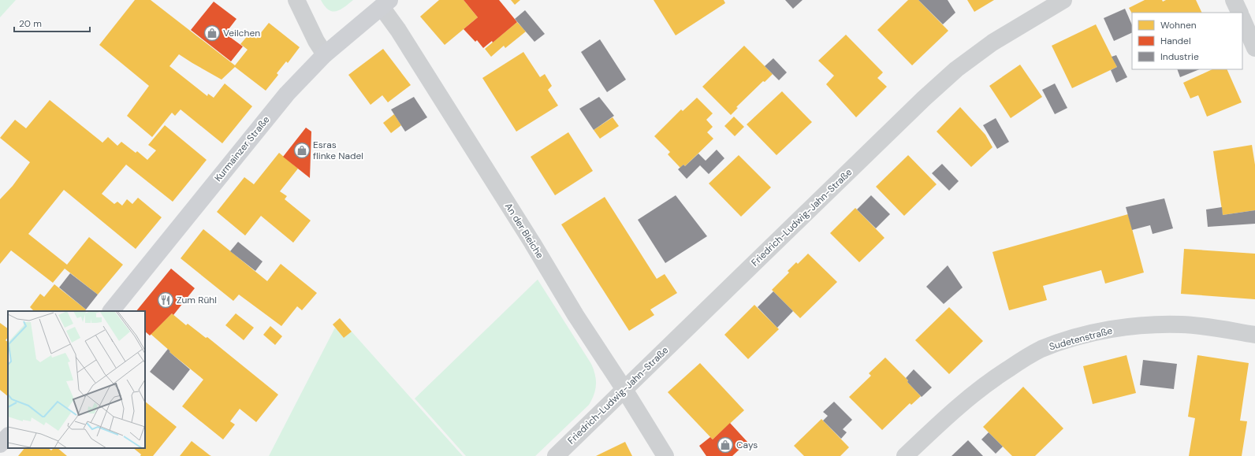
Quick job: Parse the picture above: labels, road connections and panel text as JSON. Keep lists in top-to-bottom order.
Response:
{
  "streets": {
    "main road": ["Kurmainzer Straße"],
    "street": ["Friedrich-Ludwig-Jahn-Straße", "An der Bleiche", "Sudetenstraße"]
  },
  "crossings": [
    ["Kurmainzer Straße", "An der Bleiche"],
    ["Friedrich-Ludwig-Jahn-Straße", "An der Bleiche"]
  ],
  "places": {
    "shop": ["Veilchen", "Esras flinke Nadel", "Cays"],
    "restaurant": ["Zum Rühl"]
  },
  "legend": ["Wohnen", "Handel", "Industrie"],
  "scale_bar": "20 m"
}
